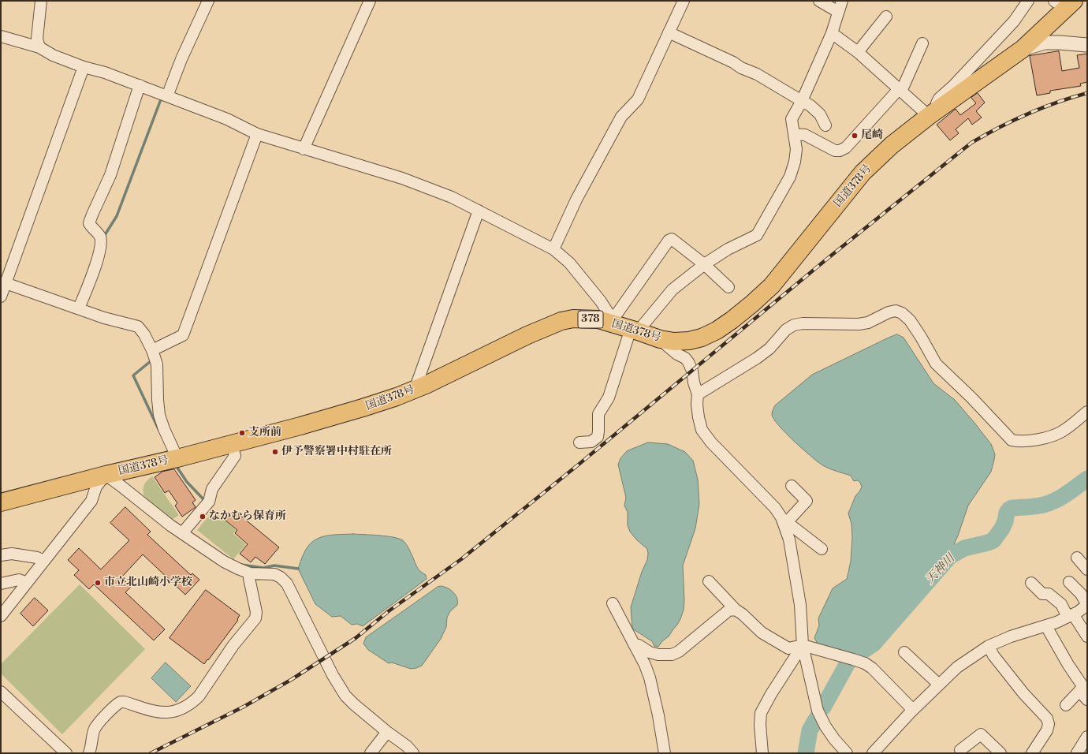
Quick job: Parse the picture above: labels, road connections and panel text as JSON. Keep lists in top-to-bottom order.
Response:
{
  "streets": {
    "highway": ["国道378号", "378"]
  },
  "water": ["天神川"],
  "places": [
    "尾崎",
    "支所前",
    "伊予警察署中村駐在所",
    "なかむら保育所",
    "市立北山崎小学校"
  ]
}
